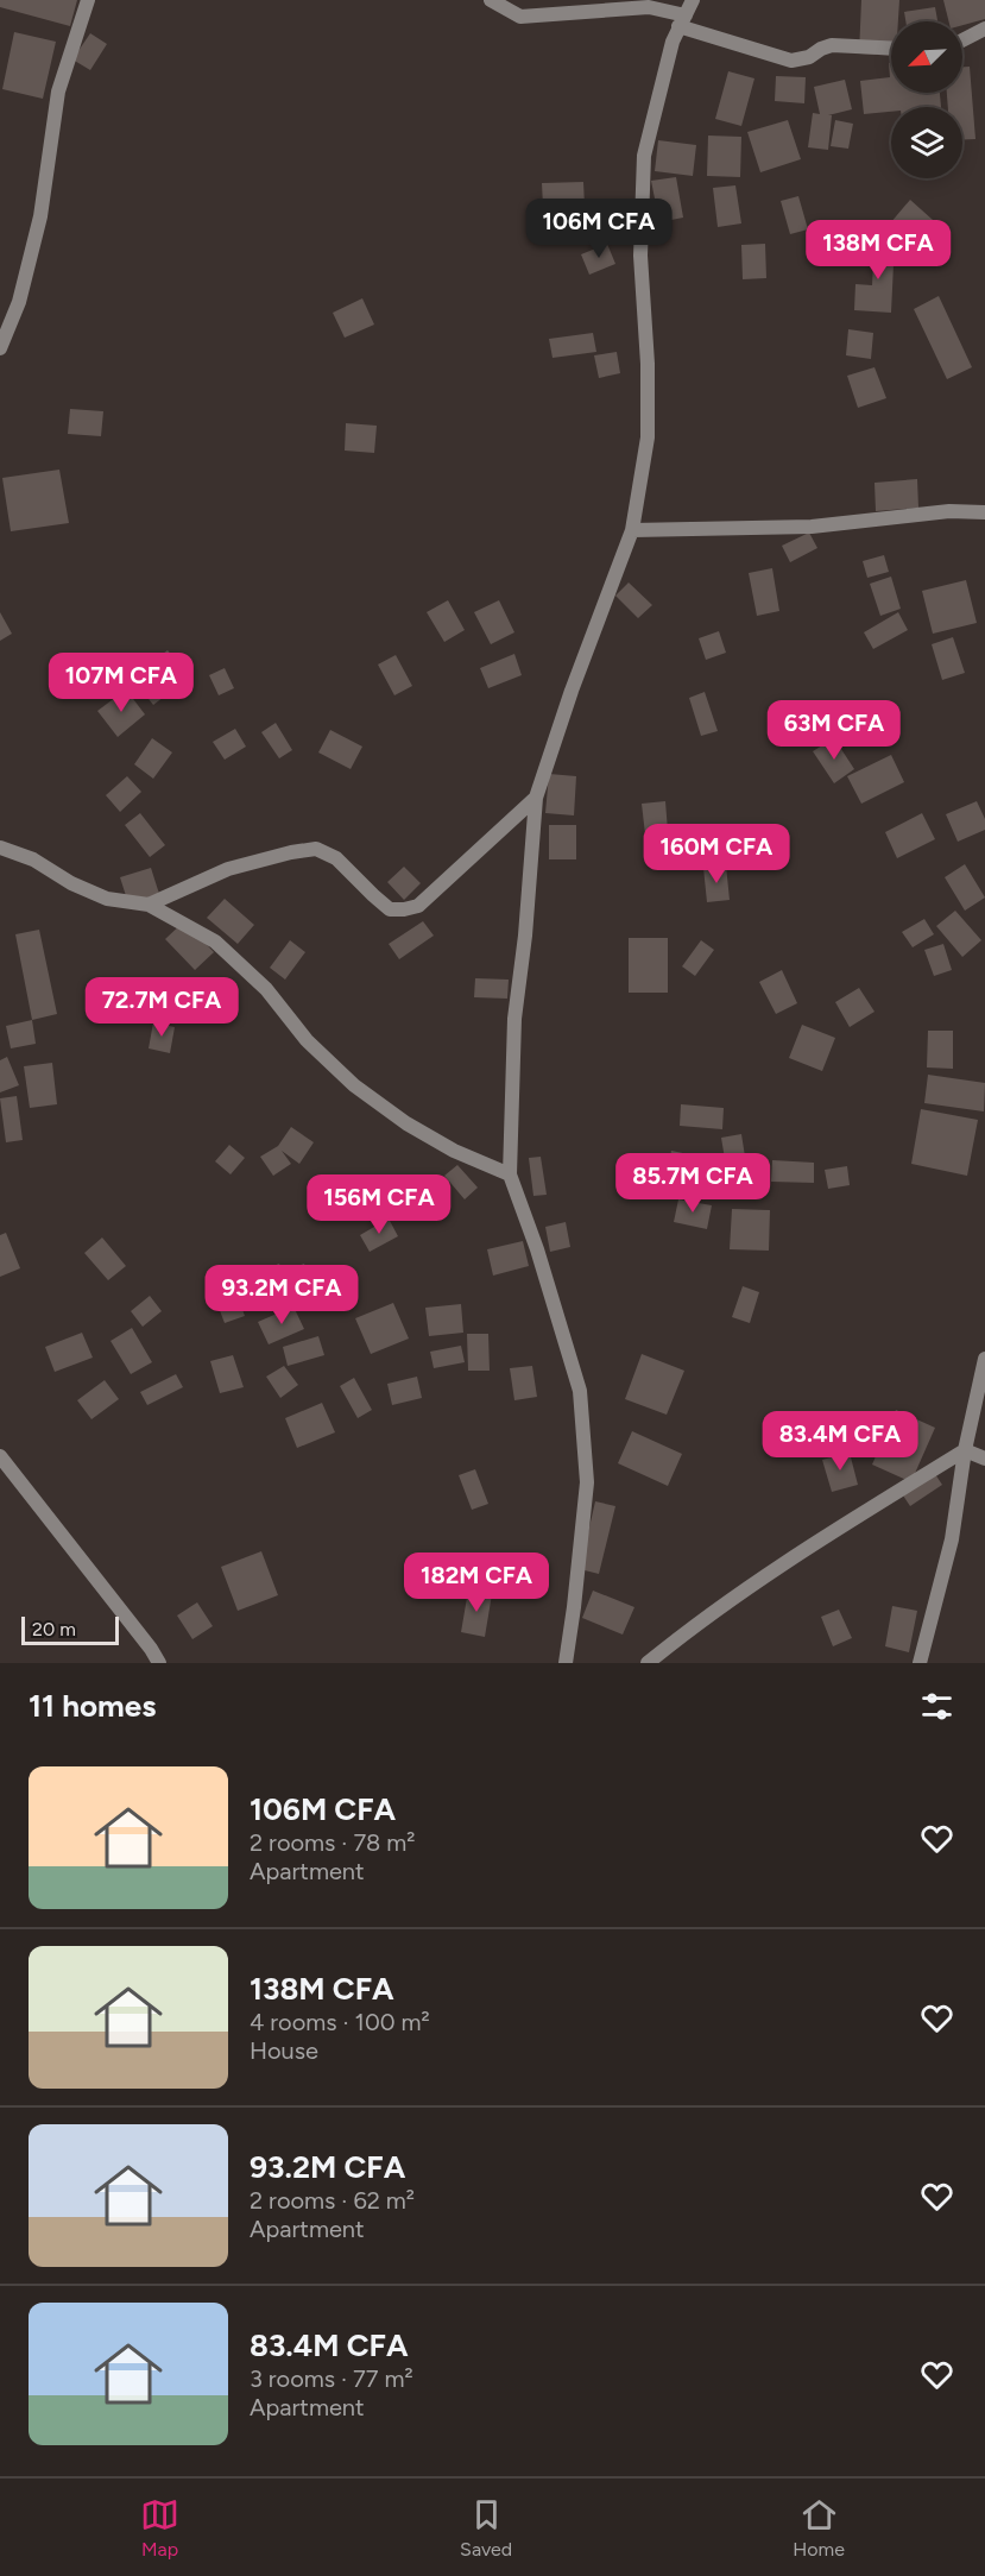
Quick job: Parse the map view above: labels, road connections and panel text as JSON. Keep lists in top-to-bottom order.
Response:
{
  "scale_bar": "20 m",
  "north": "bottom left",
  "page": {
    "price": [
      "106M CFA",
      "138M CFA",
      "107M CFA",
      "63M CFA",
      "160M CFA",
      "72.7M CFA",
      "85.7M CFA",
      "156M CFA",
      "93.2M CFA",
      "83.4M CFA",
      "182M CFA"
    ],
    "scale": "20 m",
    "heading": "11 homes",
    "list": [
      {
        "name": "106M CFA",
        "note": "2 rooms · 78 m² · Apartment"
      },
      {
        "name": "138M CFA",
        "note": "4 rooms · 100 m² · House"
      },
      {
        "name": "93.2M CFA",
        "note": "2 rooms · 62 m² · Apartment"
      },
      {
        "name": "83.4M CFA",
        "note": "3 rooms · 77 m² · Apartment"
      }
    ],
    "tabs": ["Map", "Saved", "Home"]
  }
}
